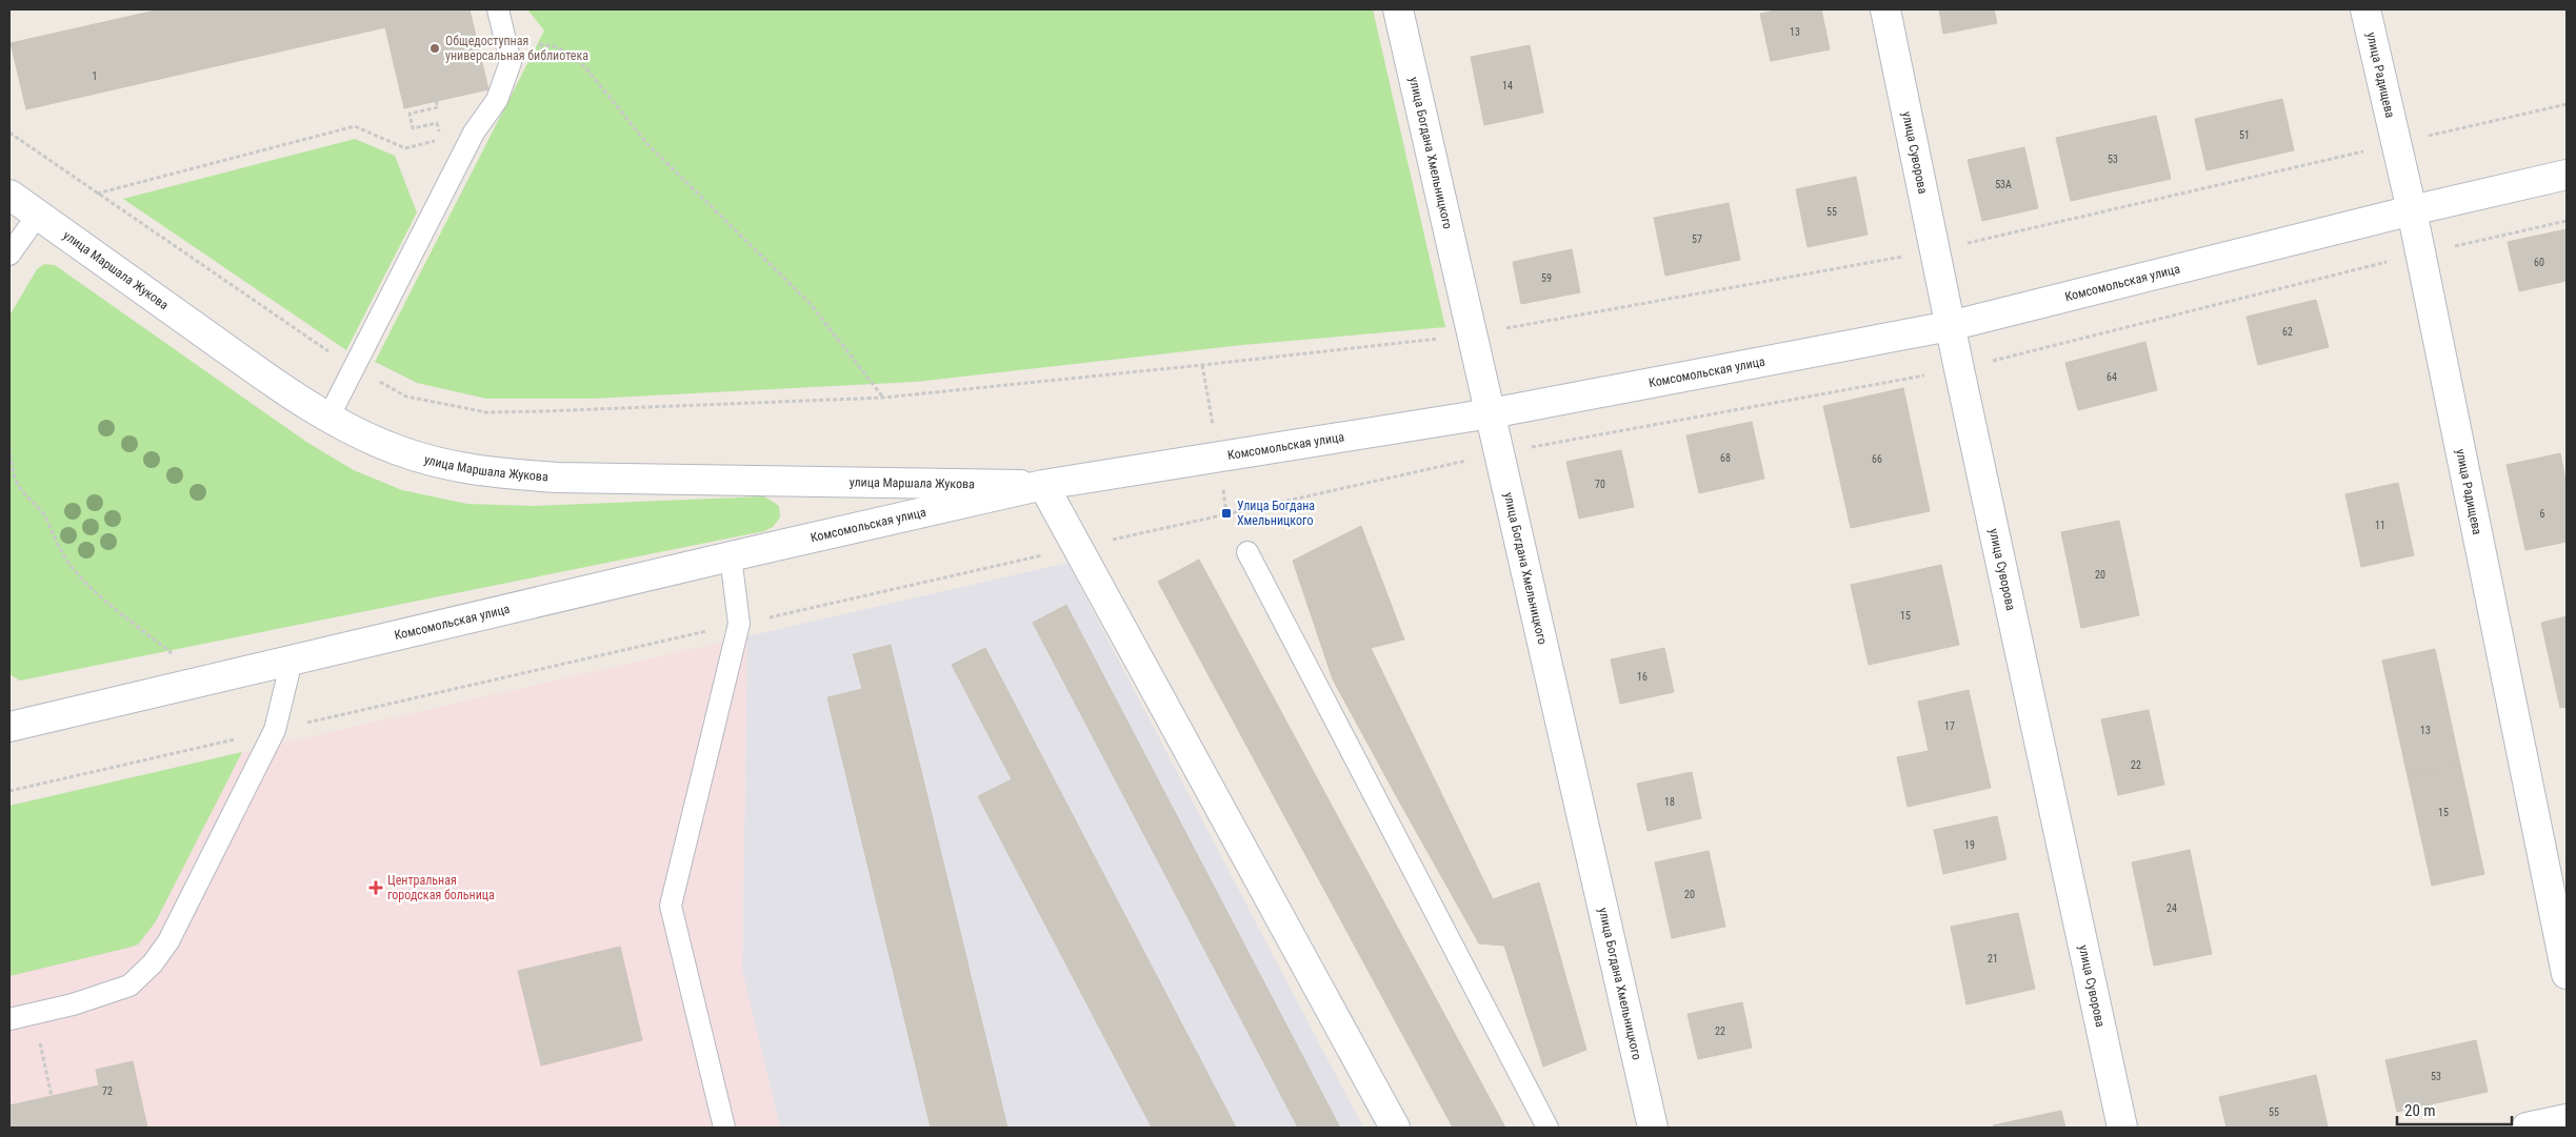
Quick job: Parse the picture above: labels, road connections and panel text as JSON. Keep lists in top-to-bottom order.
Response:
{
  "streets": {
    "street": [
      "улица Радищева",
      "улица Суворова",
      "улица Богдана Хмельницкого",
      "улица Маршала Жукова",
      "Комсомольская улица"
    ]
  },
  "crossings": [
    ["улица Радищева", "Комсомольская улица"],
    ["улица Суворова", "Комсомольская улица"],
    ["улица Богдана Хмельницкого", "Комсомольская улица"],
    ["улица Маршала Жукова", "Комсомольская улица"]
  ],
  "places": {
    "other": ["Общедоступная универсальная библиотека"],
    "transit": ["Улица Богдана Хмельницкого"],
    "health": ["Центральная городская больница"]
  },
  "house_numbers": [
    "13",
    "1",
    "14",
    "51",
    "53",
    "53А",
    "55",
    "57",
    "60",
    "59",
    "62",
    "64",
    "68",
    "66",
    "70",
    "6",
    "11",
    "20",
    "15",
    "16",
    "17",
    "13",
    "22",
    "18",
    "15",
    "19",
    "20",
    "24",
    "21",
    "22",
    "53",
    "72",
    "55"
  ],
  "scale_bar": "20 m"
}
